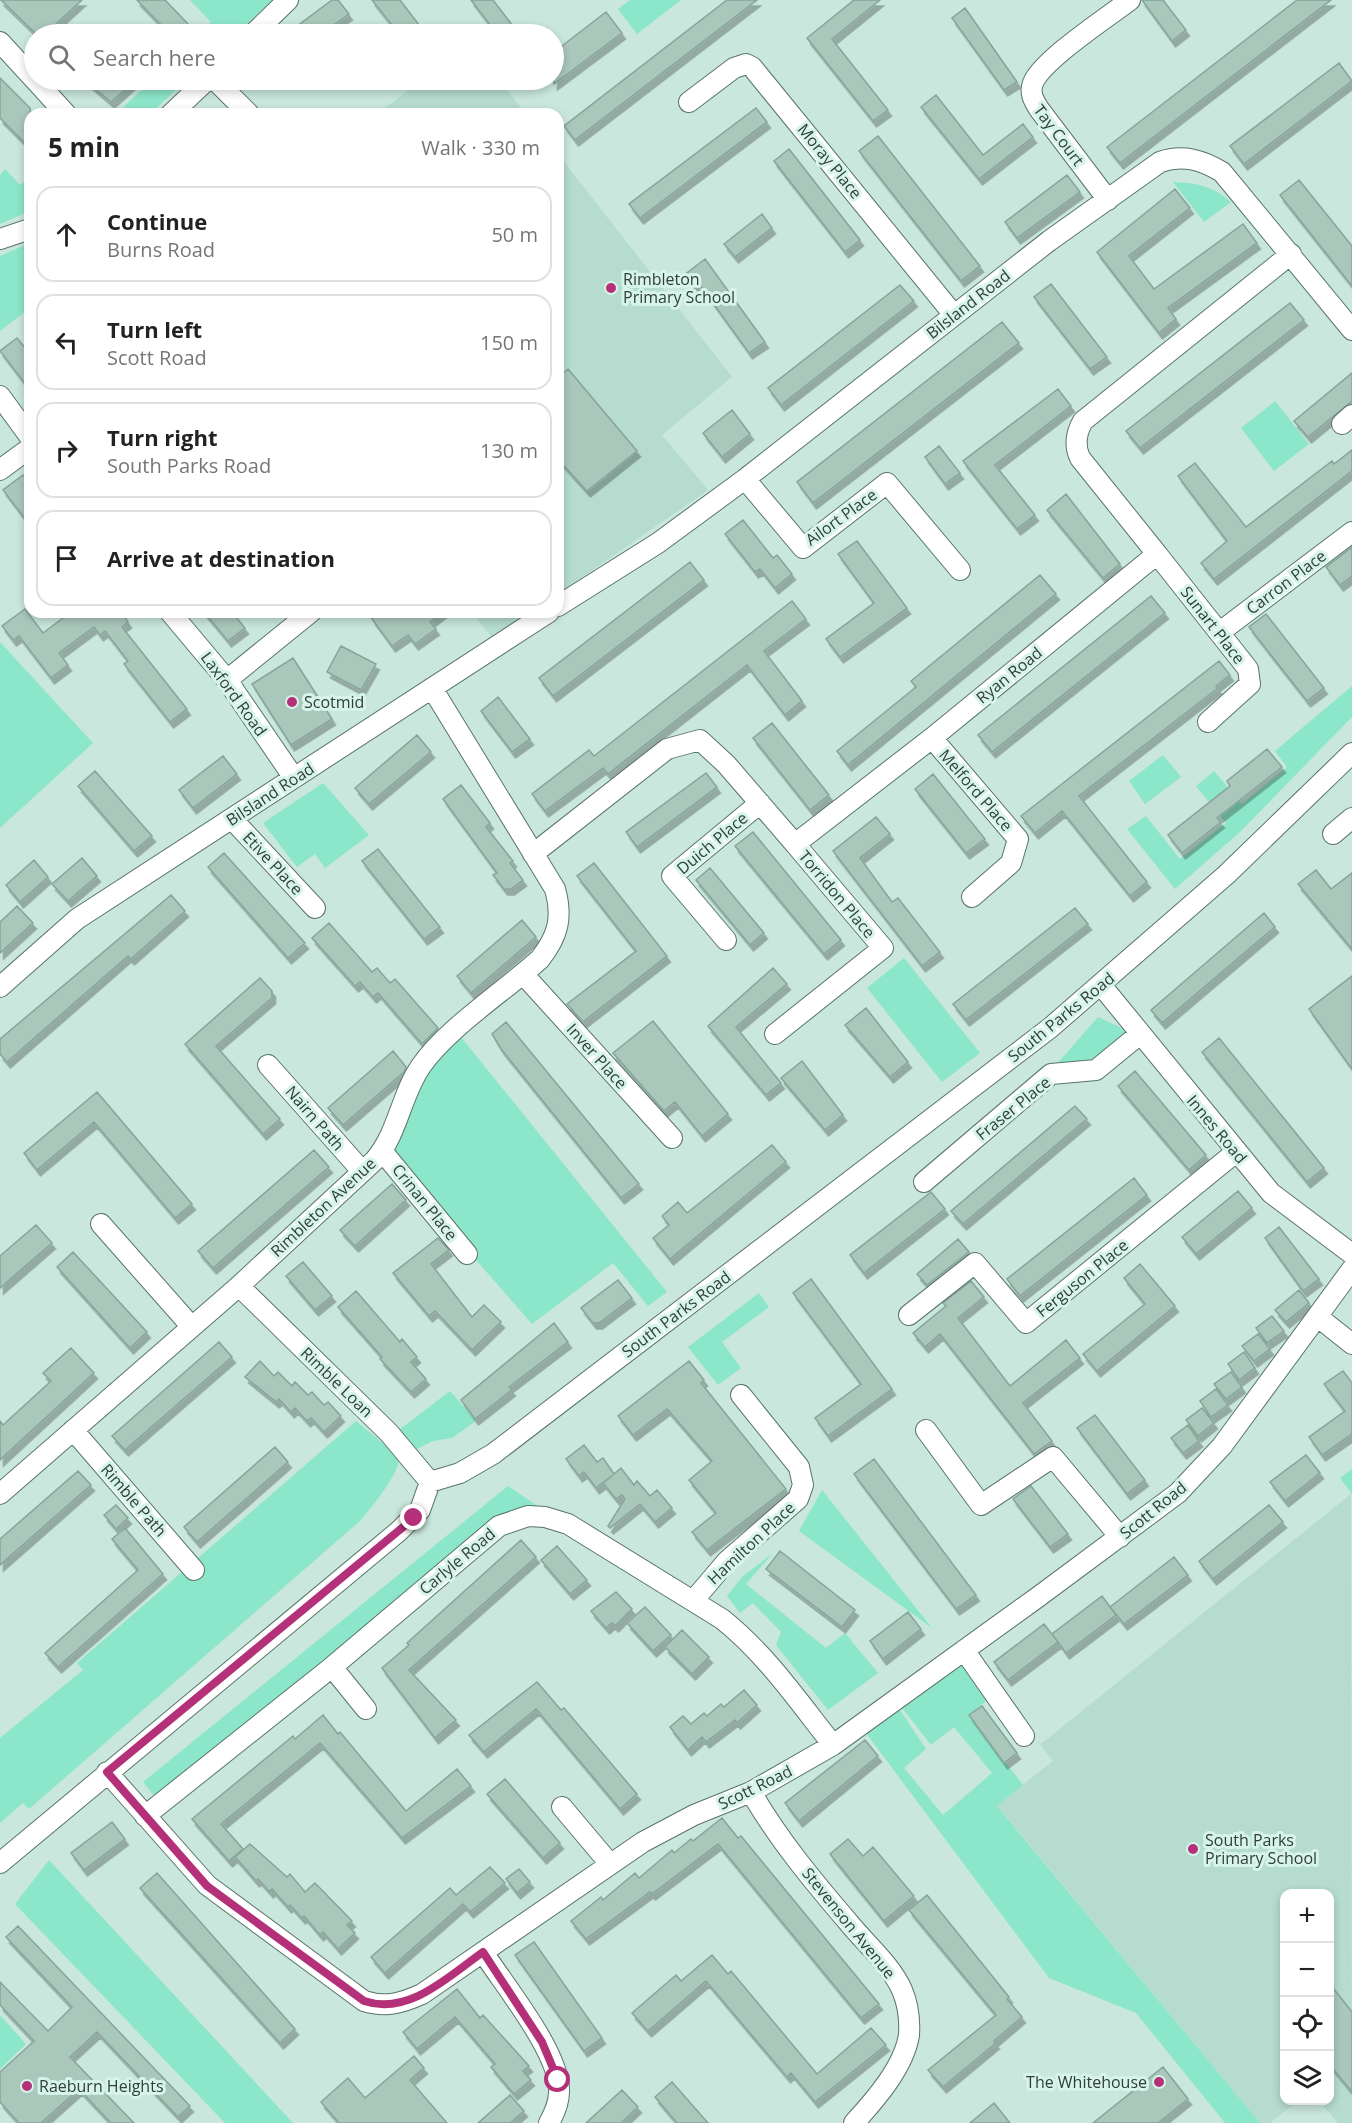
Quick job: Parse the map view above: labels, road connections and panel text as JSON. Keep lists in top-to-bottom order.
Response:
{
  "streets": {
    "street": [
      "Tay Court",
      "Moray Place",
      "Bilsland Road",
      "Ailort Place",
      "Carron Place",
      "Sunart Place",
      "Ryan Road",
      "Laxford Road",
      "Melford Place",
      "Duich Place",
      "Etive Place",
      "Torridon Place",
      "South Parks Road",
      "Inver Place",
      "Fraser Place",
      "Nairn Path",
      "Innes Road",
      "Crinan Place",
      "Rimbleton Avenue",
      "Ferguson Place",
      "Rimble Loan",
      "Rimble Path",
      "Scott Road",
      "Hamilton Place",
      "Carlyle Road",
      "Stevenson Avenue"
    ]
  },
  "crossings": [
    ["Tay Court", "Bilsland Road"],
    ["Moray Place", "Bilsland Road"],
    ["Bilsland Road", "Ailort Place"],
    ["Bilsland Road", "Laxford Road"],
    ["Bilsland Road", "Etive Place"],
    ["Bilsland Road", "Rimbleton Avenue"],
    ["Carron Place", "Sunart Place"],
    ["Sunart Place", "Ryan Road"],
    ["Ryan Road", "Melford Place"],
    ["Ryan Road", "Torridon Place"],
    ["South Parks Road", "Innes Road"],
    ["South Parks Road", "Rimble Loan"],
    ["Inver Place", "Rimbleton Avenue"],
    ["Fraser Place", "Innes Road"],
    ["Nairn Path", "Rimbleton Avenue"],
    ["Innes Road", "Ferguson Place"],
    ["Crinan Place", "Rimbleton Avenue"],
    ["Rimbleton Avenue", "Rimble Loan"],
    ["Rimbleton Avenue", "Rimble Path"],
    ["Scott Road", "Carlyle Road"],
    ["Scott Road", "Stevenson Avenue"],
    ["Hamilton Place", "Carlyle Road"]
  ],
  "places": [
    "Rimbleton Primary School",
    "Scotmid",
    "South Parks Primary School",
    "The Whitehouse",
    "Raeburn Heights"
  ],
  "page": {
    "search": "Search here",
    "heading": ["5 min", "Walk · 330 m"],
    "list": [
      ["Continue", "Burns Road", "50 m"],
      ["Turn left", "Scott Road", "150 m"],
      ["Turn right", "South Parks Road", "130 m"],
      "Arrive at destination"
    ],
    "map_buttons": ["+", "−"]
  }
}
